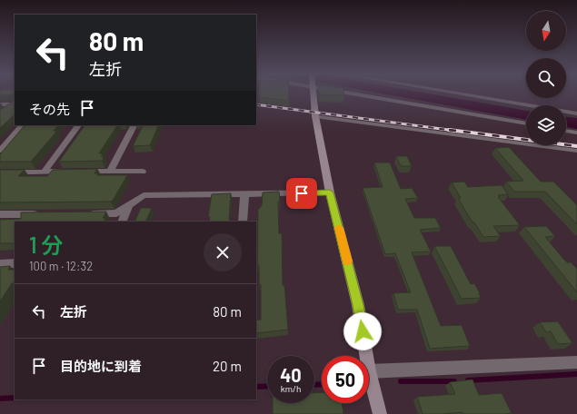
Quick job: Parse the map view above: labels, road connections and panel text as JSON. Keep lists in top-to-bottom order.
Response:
{
  "north": "bottom",
  "page": {
    "turn": ["80 m", "左折"],
    "then": "その先",
    "heading": ["1 分", "100 m · 12:32"],
    "list": [
      {
        "name": "左折",
        "value": "80 m"
      },
      {
        "name": "目的地に到着",
        "value": "20 m"
      }
    ],
    "speed": "40 km/h",
    "limit": "50"
  }
}
